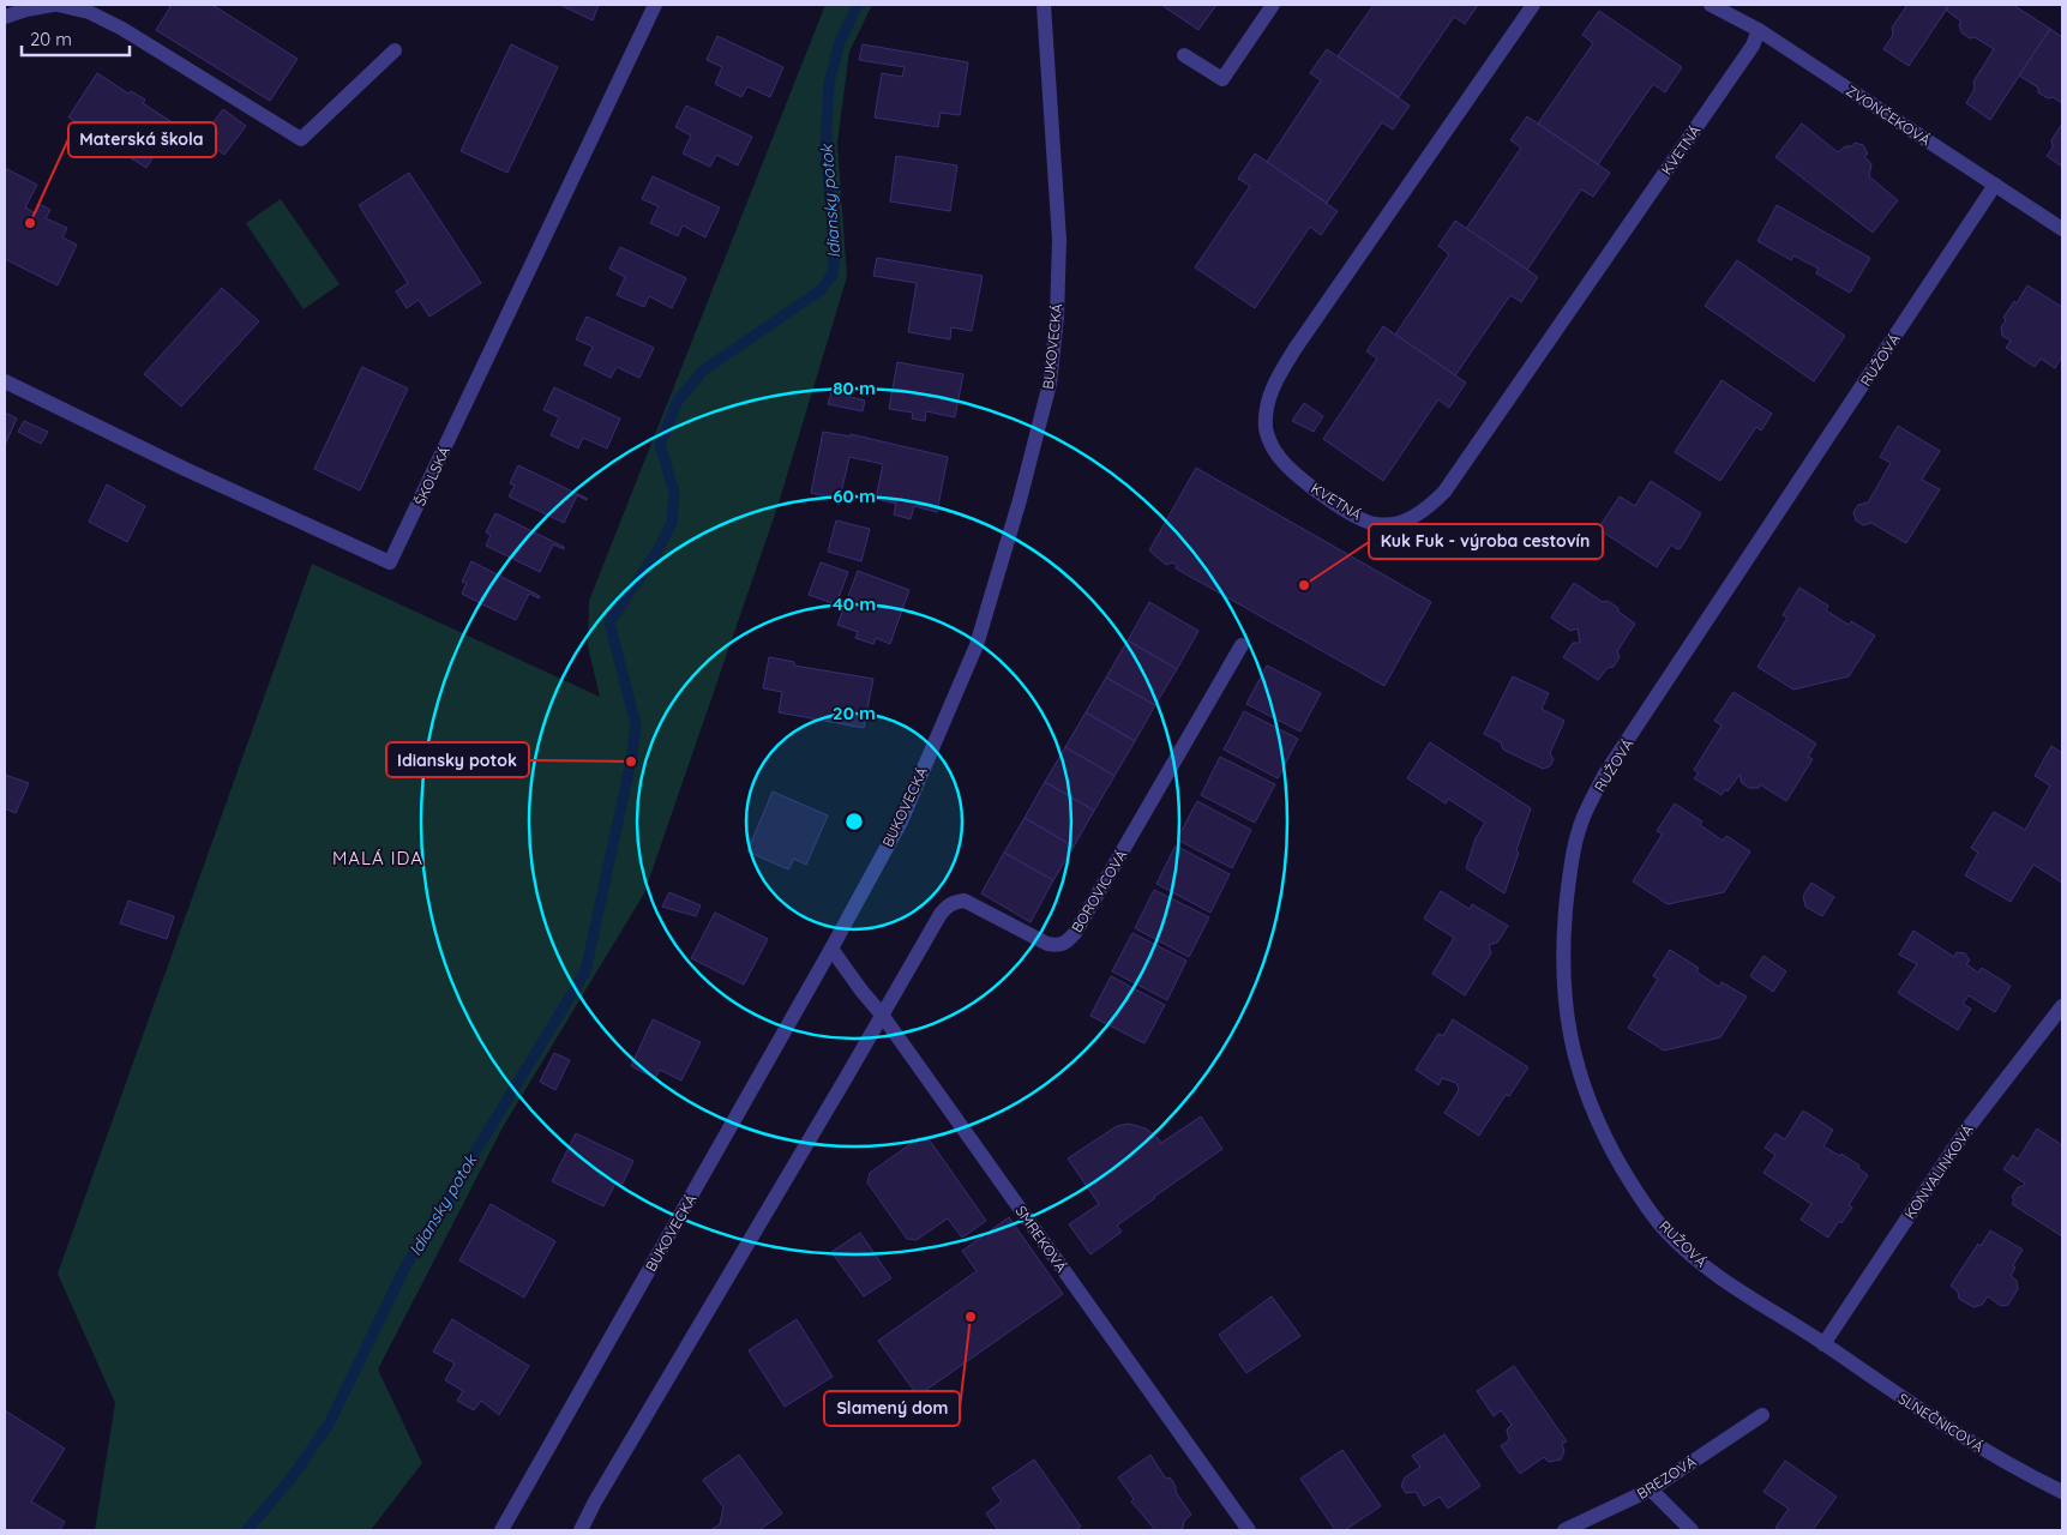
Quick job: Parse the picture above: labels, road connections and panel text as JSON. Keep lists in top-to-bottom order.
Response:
{
  "streets": {
    "street": [
      "ZVONČEKOVÁ",
      "KVETNÁ",
      "BUKOVECKÁ",
      "RUŽOVÁ",
      "ŠKOLSKÁ",
      "BOROVICOVÁ",
      "KONVALINKOVÁ",
      "SMREKOVÁ",
      "SLNEČNICOVÁ",
      "BREZOVÁ"
    ]
  },
  "crossings": [
    ["ZVONČEKOVÁ", "KVETNÁ"],
    ["ZVONČEKOVÁ", "RUŽOVÁ"],
    ["BUKOVECKÁ", "SMREKOVÁ"],
    ["RUŽOVÁ", "KONVALINKOVÁ"],
    ["RUŽOVÁ", "SLNEČNICOVÁ"],
    ["BOROVICOVÁ", "SMREKOVÁ"],
    ["KONVALINKOVÁ", "SLNEČNICOVÁ"]
  ],
  "districts": ["MALÁ IDA"],
  "water": ["Idiansky potok"],
  "places": [
    "Materská škola",
    "Kuk Fuk - výroba cestovín",
    "Idiansky potok",
    "Slamený dom"
  ],
  "scale_bar": "20 m",
  "rings": [
    "80 m",
    "60 m",
    "40 m",
    "20 m"
  ]
}
